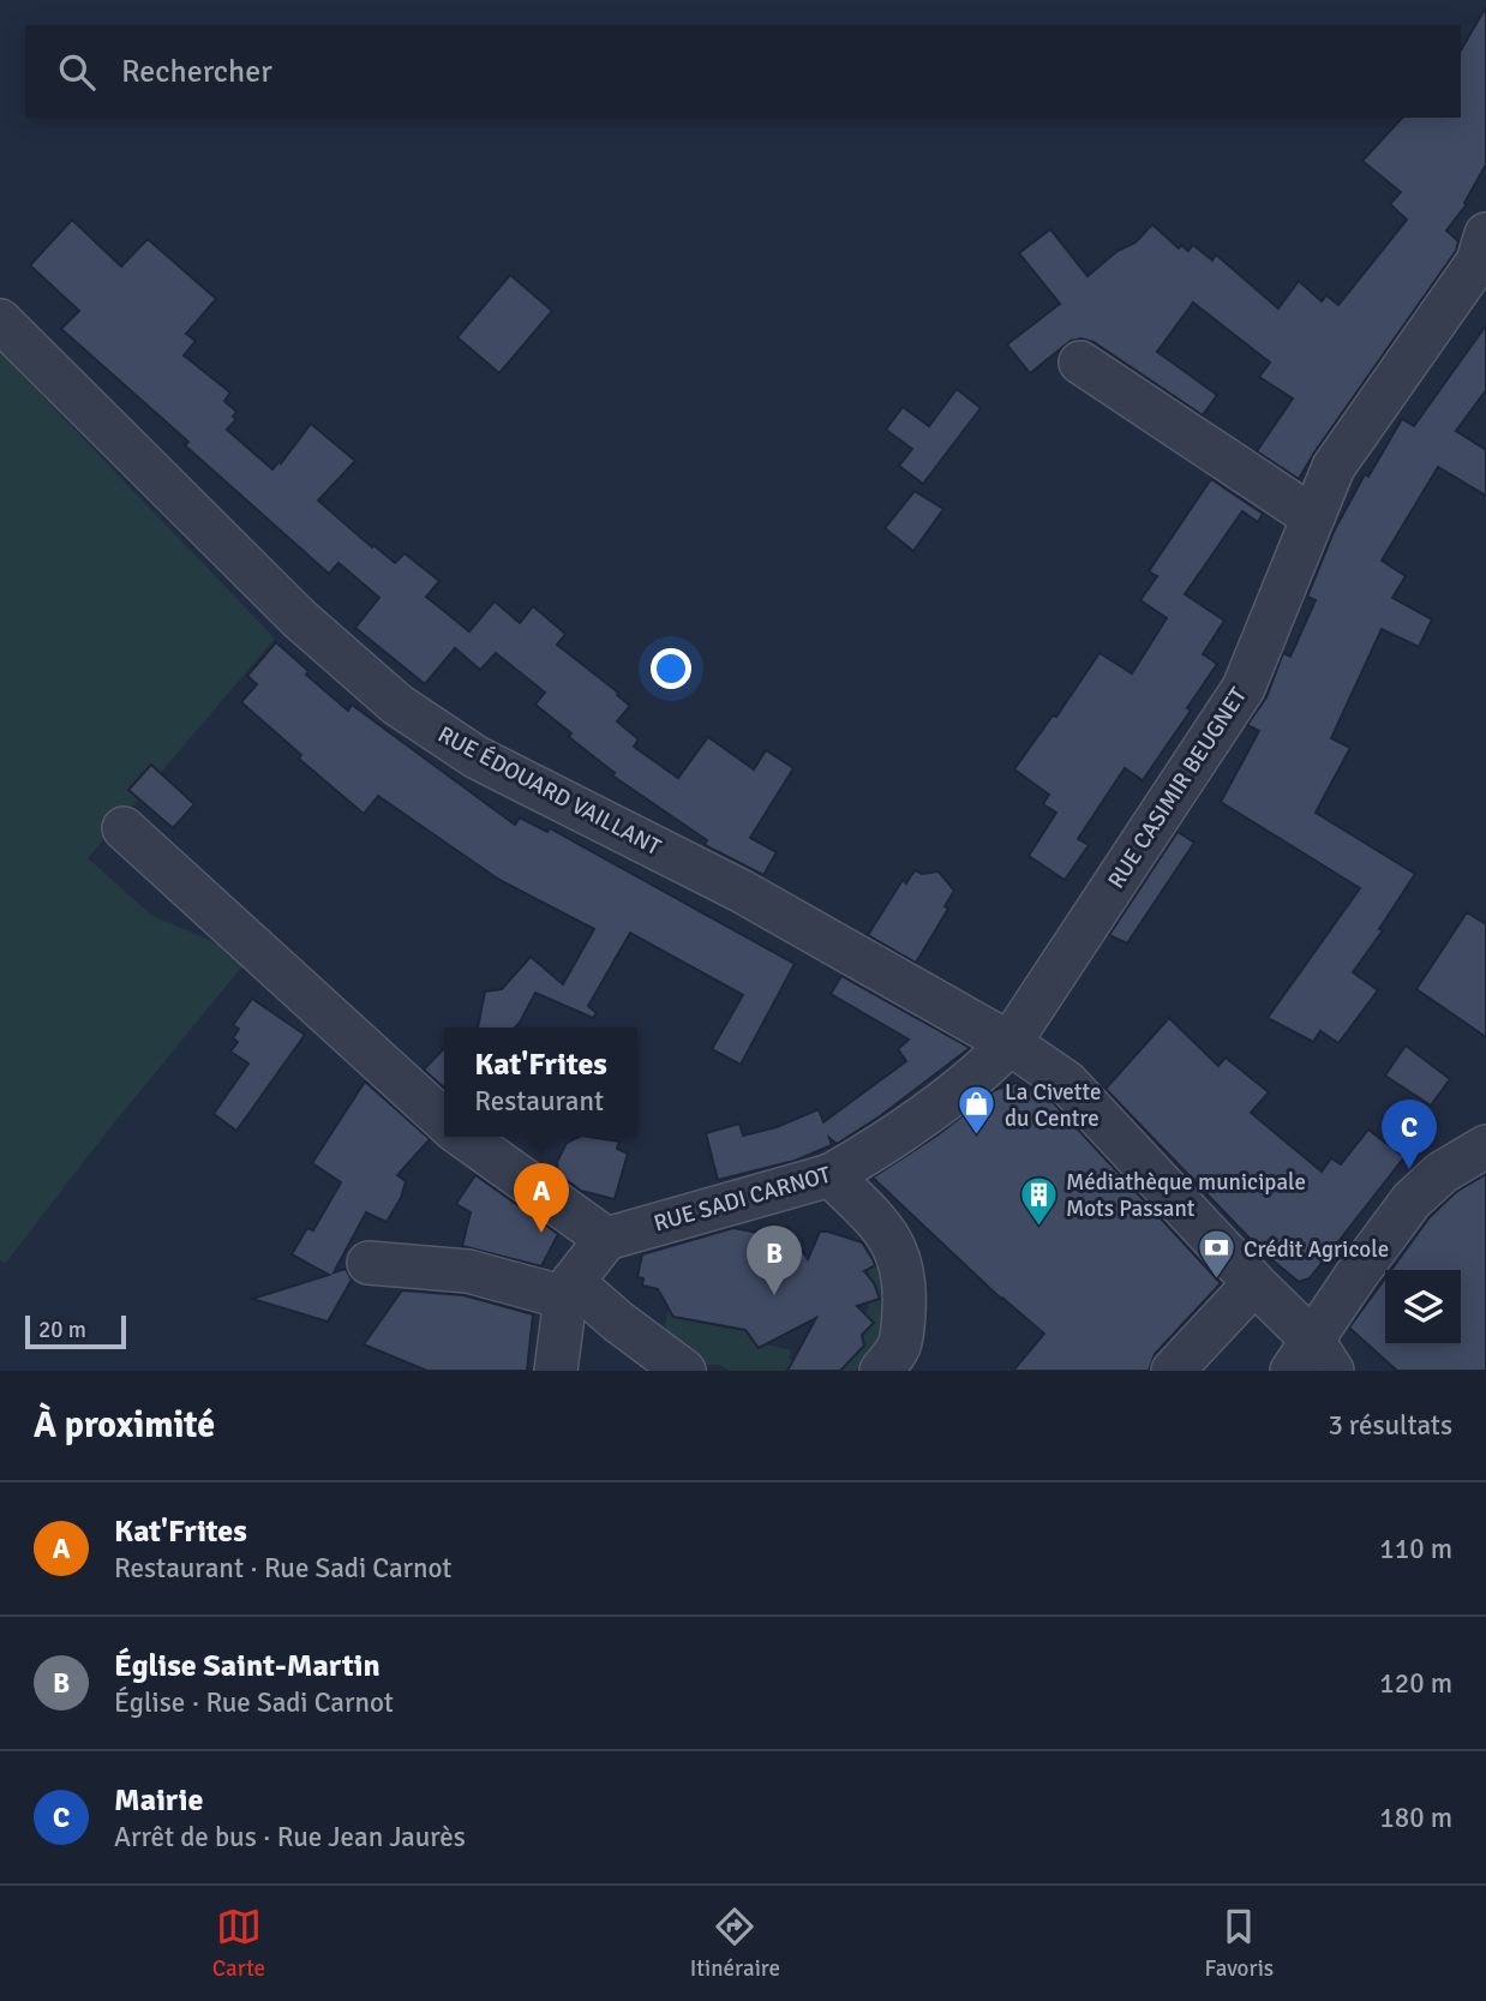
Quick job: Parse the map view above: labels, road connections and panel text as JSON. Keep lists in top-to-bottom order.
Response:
{
  "streets": {
    "street": ["RUE CASIMIR BEUGNET", "RUE ÉDOUARD VAILLANT", "RUE SADI CARNOT"]
  },
  "crossings": [
    ["RUE CASIMIR BEUGNET", "RUE ÉDOUARD VAILLANT"],
    ["RUE CASIMIR BEUGNET", "RUE SADI CARNOT"],
    ["RUE ÉDOUARD VAILLANT", "RUE SADI CARNOT"]
  ],
  "places": {
    "shop": ["La Civette du Centre"],
    "building": ["Médiathèque municipale Mots Passant"],
    "bank": ["Crédit Agricole"]
  },
  "scale_bar": "20 m",
  "page": {
    "search": "Rechercher",
    "popup": ["Kat'Frites", "Restaurant"],
    "pins": ["C", "A", "B"],
    "scale": "20 m",
    "heading": ["À proximité", "3 résultats"],
    "list": [
      {
        "mark": "A",
        "name": "Kat'Frites",
        "note": "Restaurant · Rue Sadi Carnot",
        "value": "110 m"
      },
      {
        "mark": "B",
        "name": "Église Saint-Martin",
        "note": "Église · Rue Sadi Carnot",
        "value": "120 m"
      },
      {
        "mark": "C",
        "name": "Mairie",
        "note": "Arrêt de bus · Rue Jean Jaurès",
        "value": "180 m"
      }
    ],
    "nav": ["Carte", "Itinéraire", "Favoris"]
  }
}
